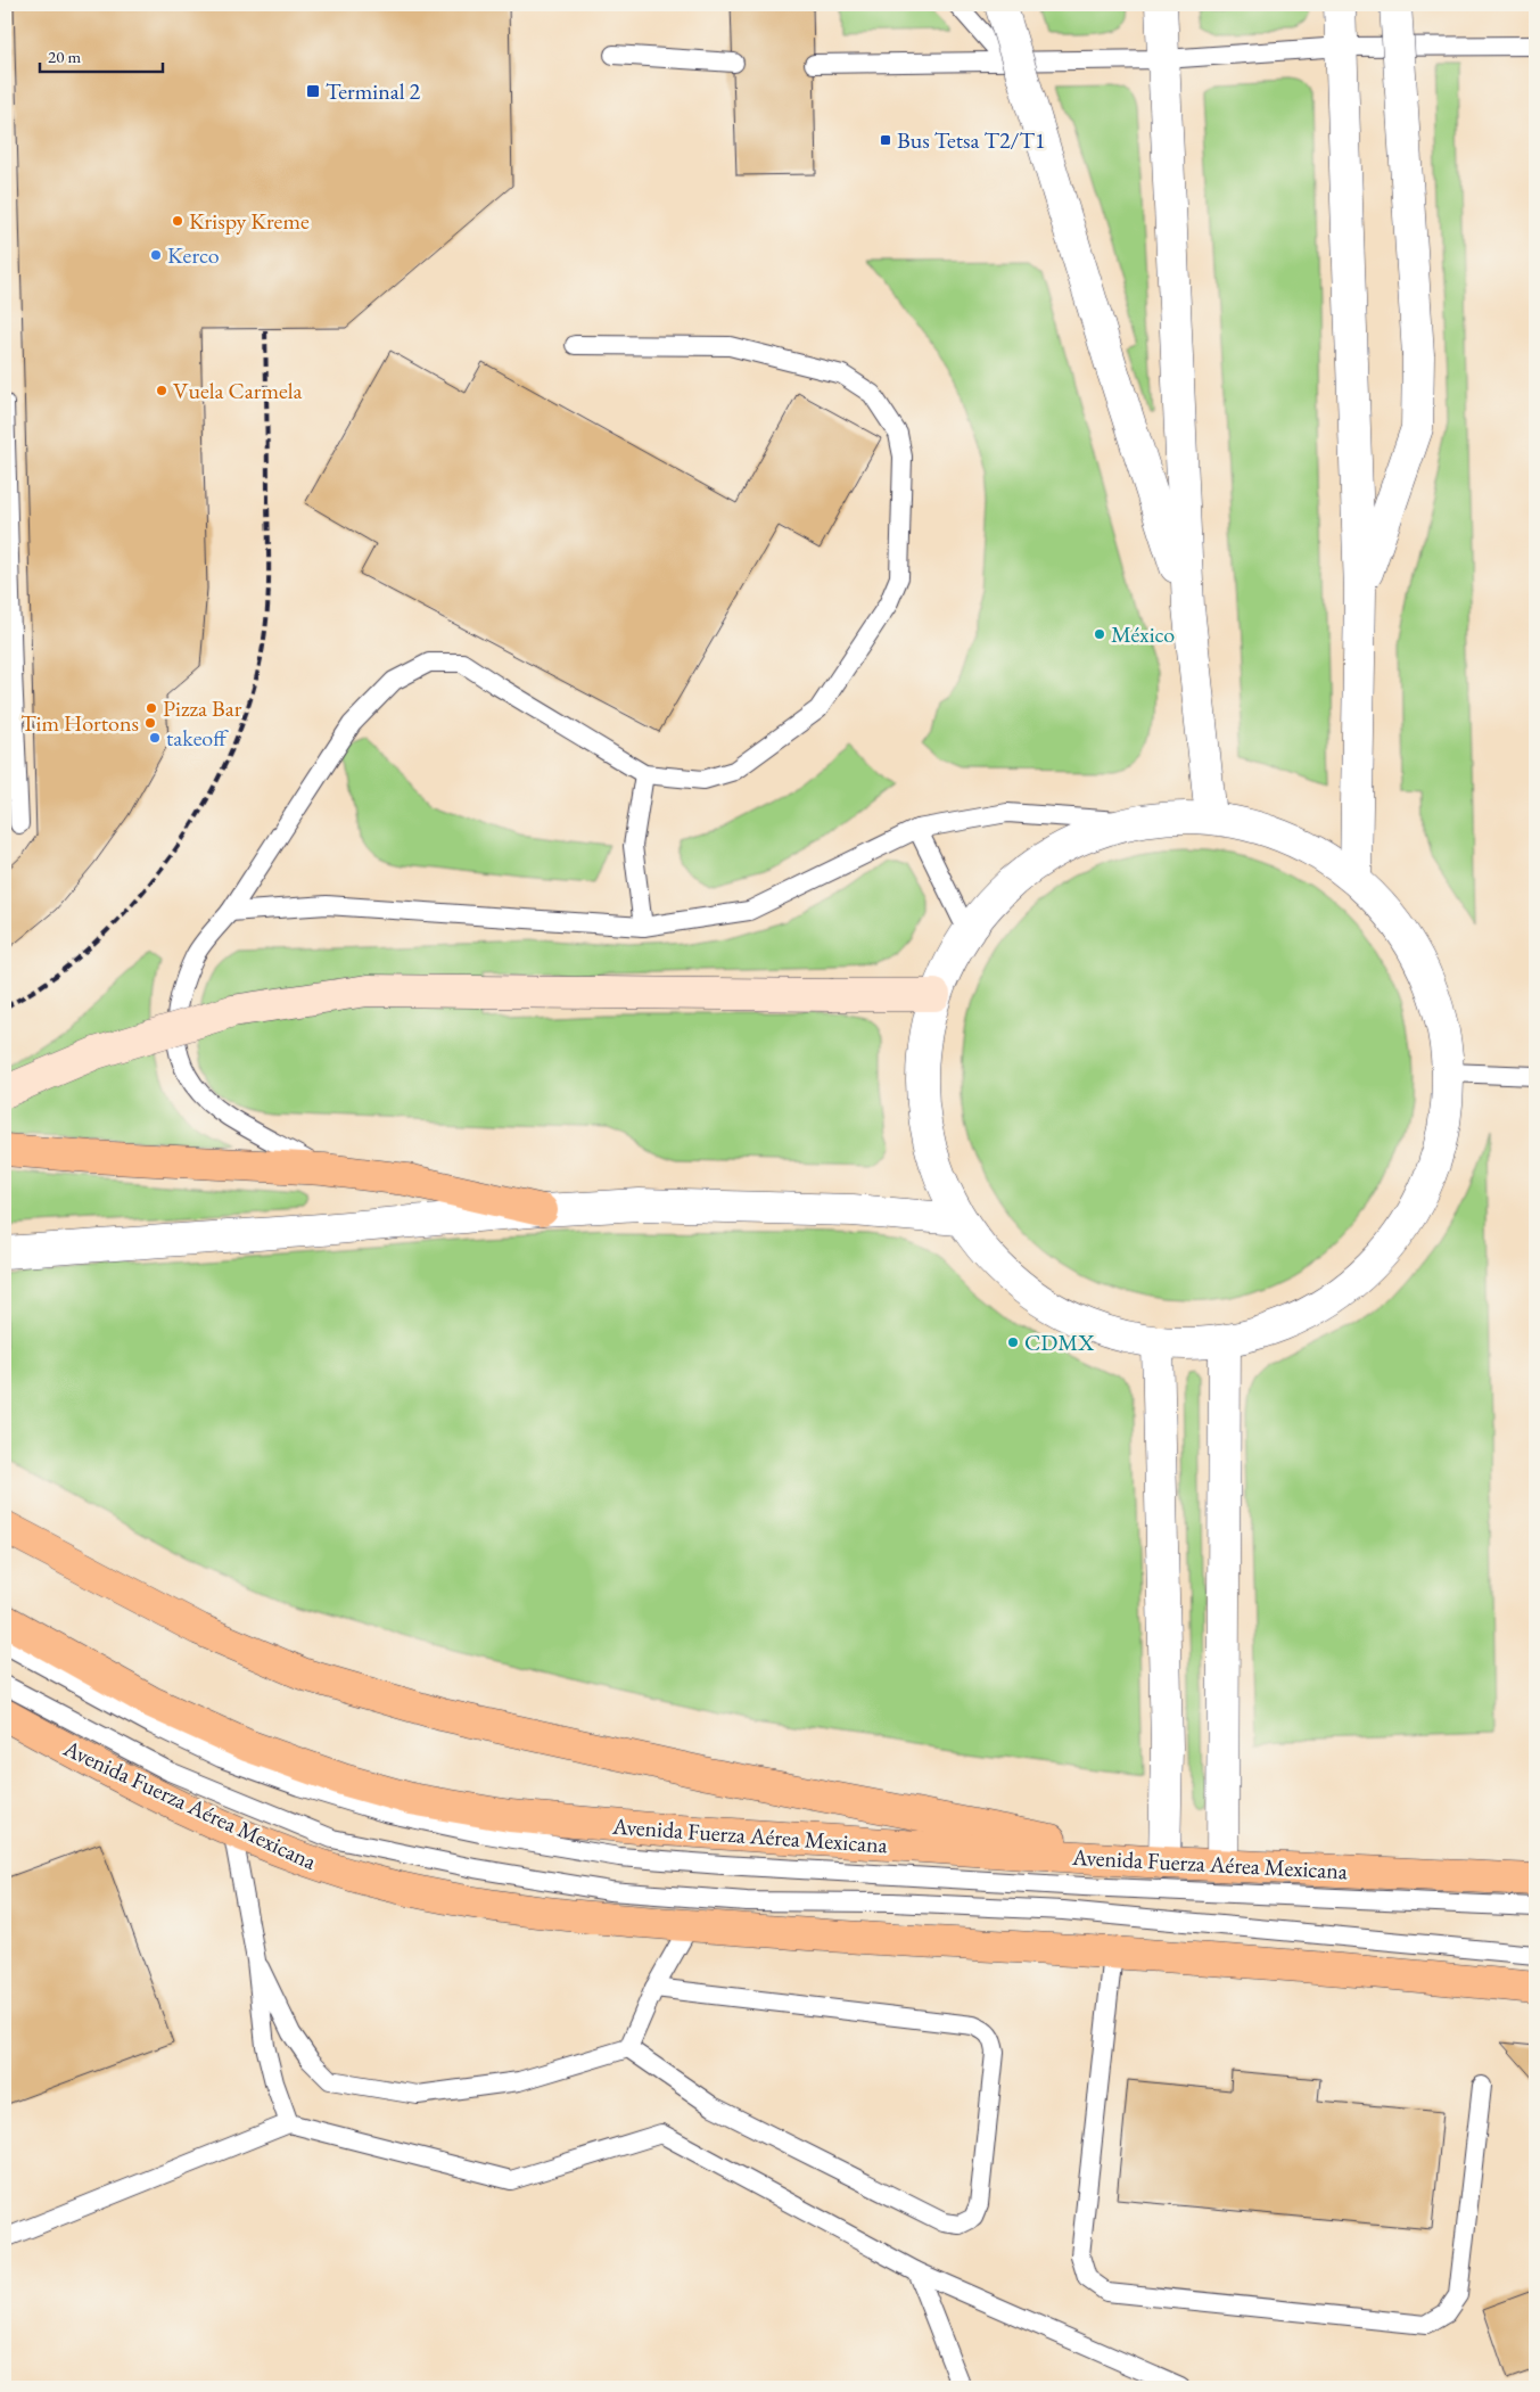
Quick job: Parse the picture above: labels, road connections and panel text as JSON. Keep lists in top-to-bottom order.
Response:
{
  "streets": {
    "main road": ["Avenida Fuerza Aérea Mexicana"]
  },
  "places": {
    "transit": ["Terminal 2", "Bus Tetsa T2/T1"],
    "other": [
      "Krispy Kreme",
      "Kerco",
      "Vuela Carmela",
      "México",
      "Pizza Bar",
      "Tim Hortons",
      "takeoff",
      "CDMX"
    ]
  },
  "scale_bar": "20 m"
}
